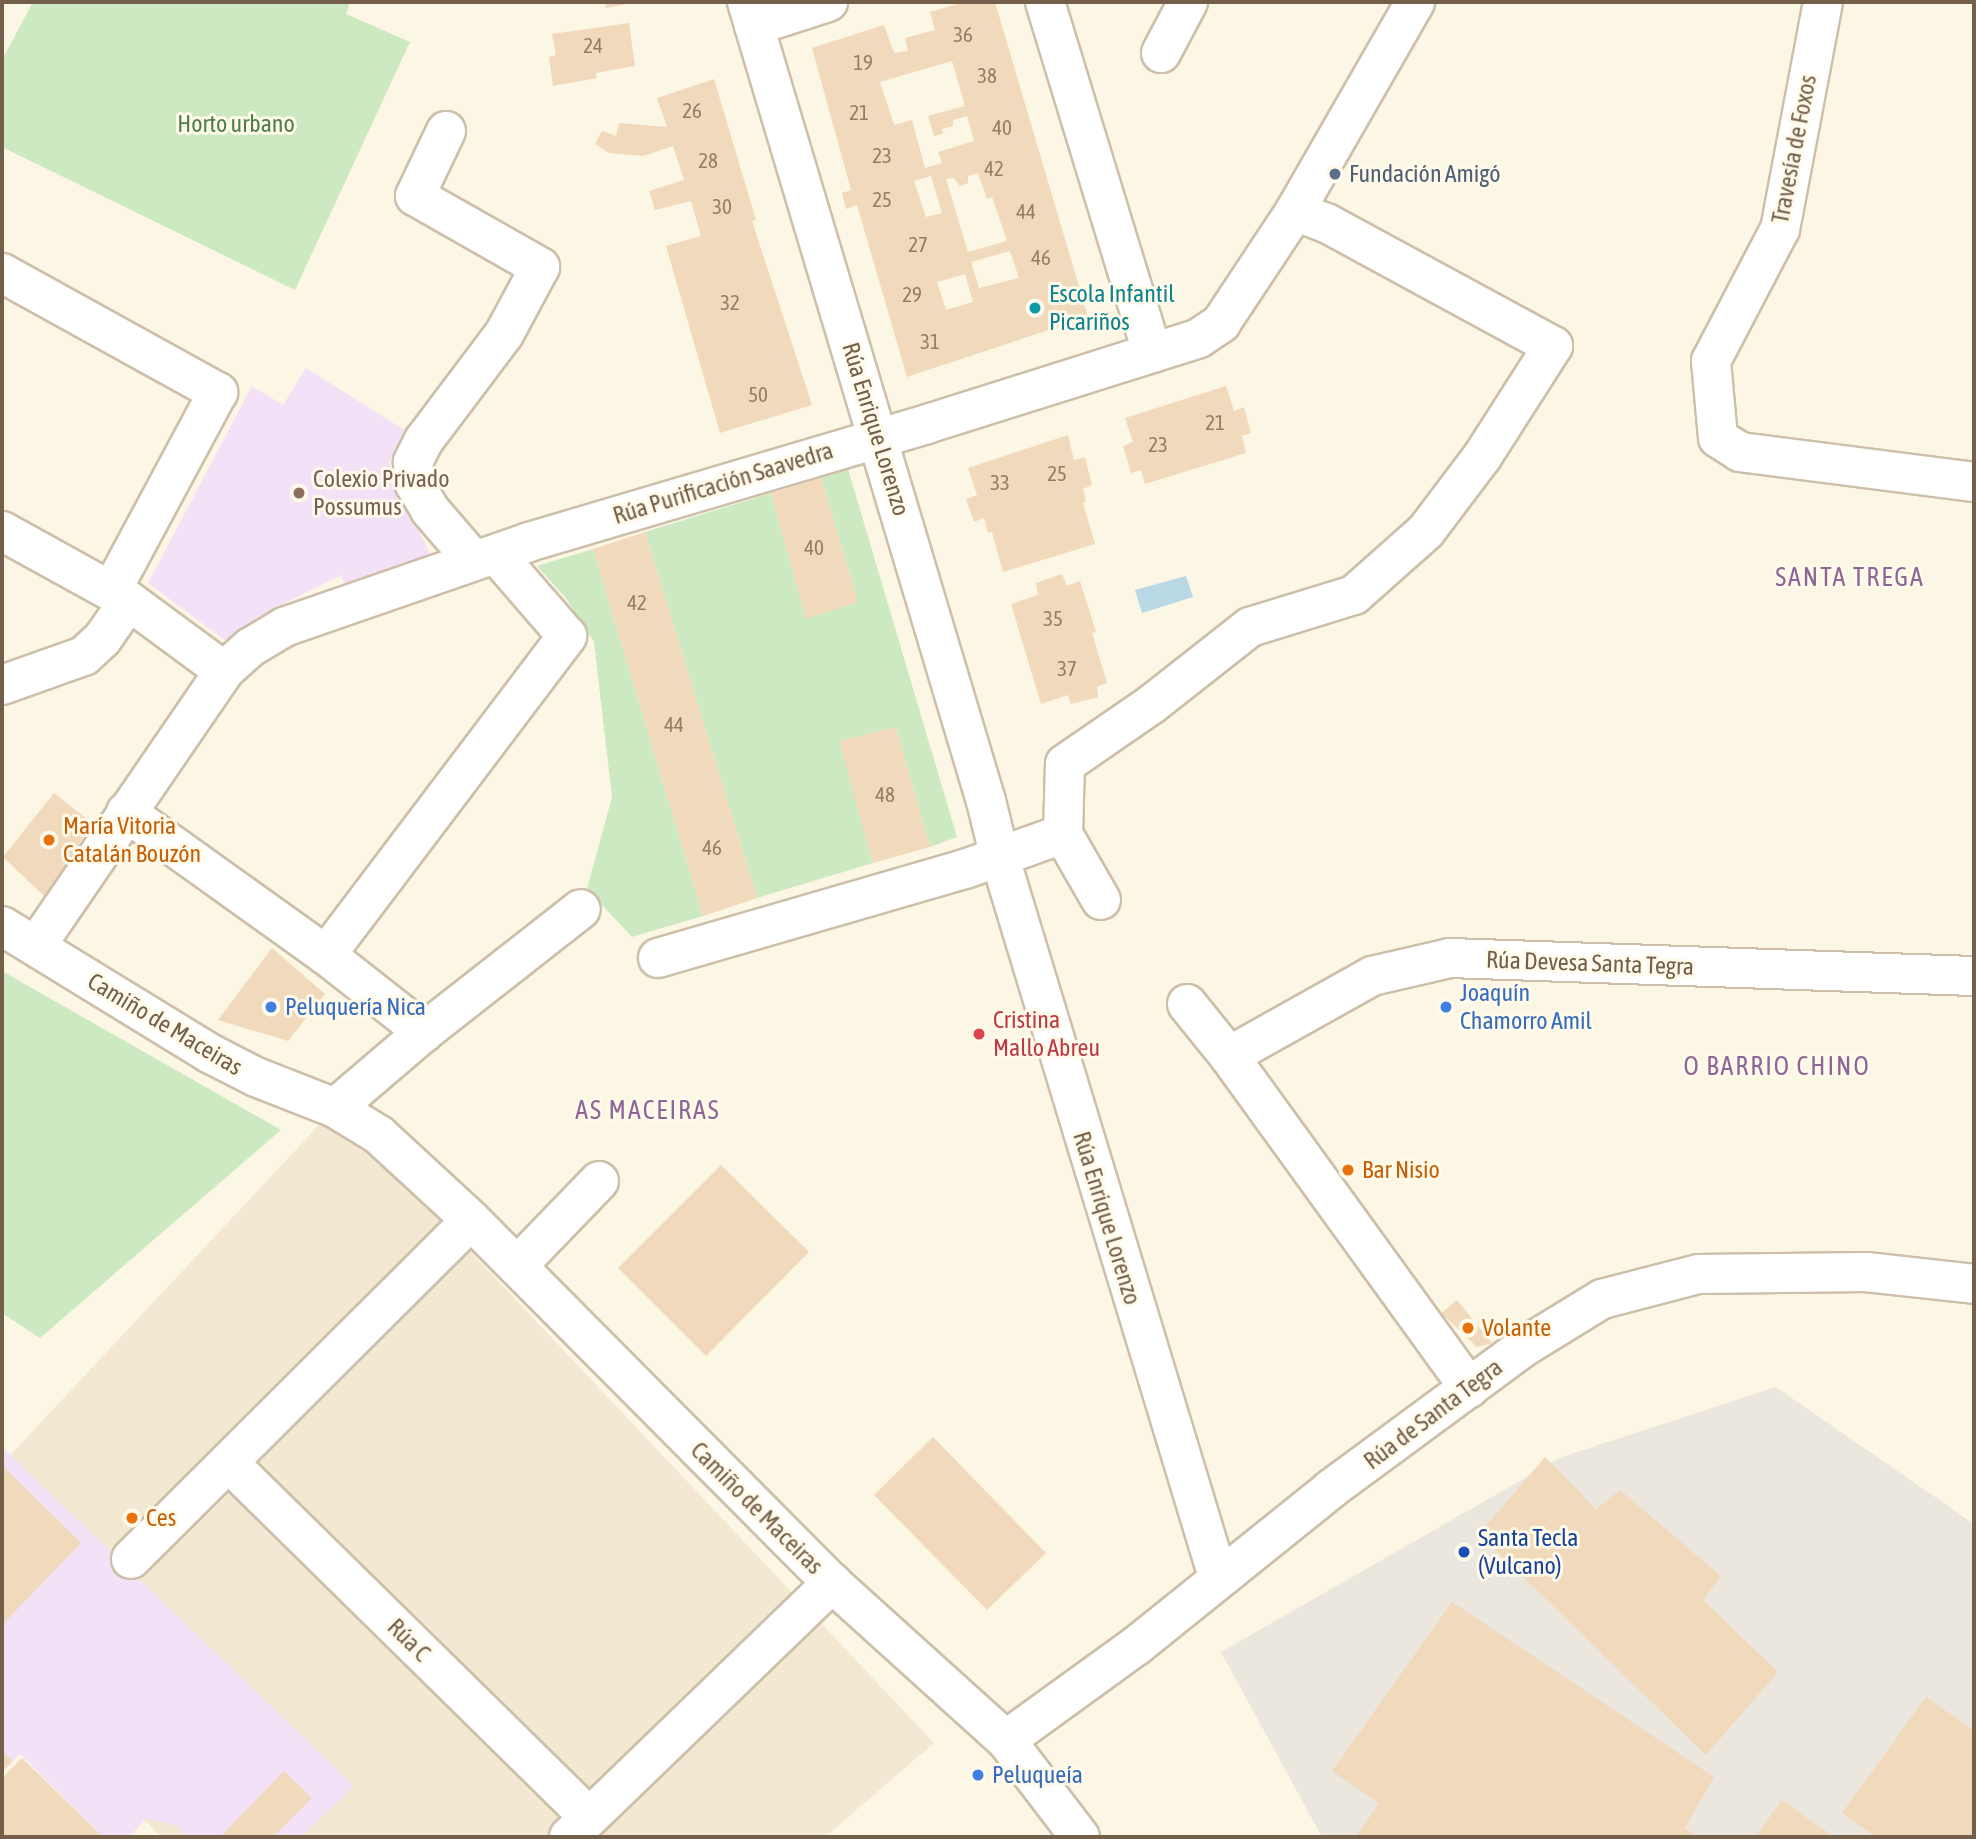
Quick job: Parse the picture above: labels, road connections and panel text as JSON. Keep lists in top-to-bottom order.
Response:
{
  "streets": {
    "street": [
      "Travesía de Foxos",
      "Rúa Enrique Lorenzo",
      "Rúa Purificación Saavedra",
      "Rúa Devesa Santa Tegra",
      "Camiño de Maceiras",
      "Rúa de Santa Tegra",
      "Rúa C"
    ]
  },
  "crossings": [
    ["Rúa Enrique Lorenzo", "Rúa Purificación Saavedra"],
    ["Rúa Enrique Lorenzo", "Rúa de Santa Tegra"],
    ["Rúa Purificación Saavedra", "Camiño de Maceiras"],
    ["Camiño de Maceiras", "Rúa de Santa Tegra"]
  ],
  "districts": ["SANTA TREGA", "O BARRIO CHINO", "AS MACEIRAS"],
  "parks": ["Horto urbano"],
  "places": [
    "Fundación Amigó",
    "Escola Infantil Picariños",
    "Colexio Privado Possumus",
    "María Vitoria Catalán Bouzón",
    "Peluquería Nica",
    "Joaquín Chamorro Amil",
    "Cristina Mallo Abreu",
    "Bar Nisio",
    "Volante",
    "Ces",
    "Santa Tecla (Vulcano)",
    "Peluqueía"
  ],
  "house_numbers": [
    "36",
    "24",
    "19",
    "38",
    "26",
    "21",
    "40",
    "23",
    "28",
    "42",
    "25",
    "30",
    "44",
    "27",
    "46",
    "29",
    "32",
    "31",
    "50",
    "21",
    "23",
    "25",
    "33",
    "40",
    "42",
    "35",
    "37",
    "44",
    "48",
    "46"
  ]
}
